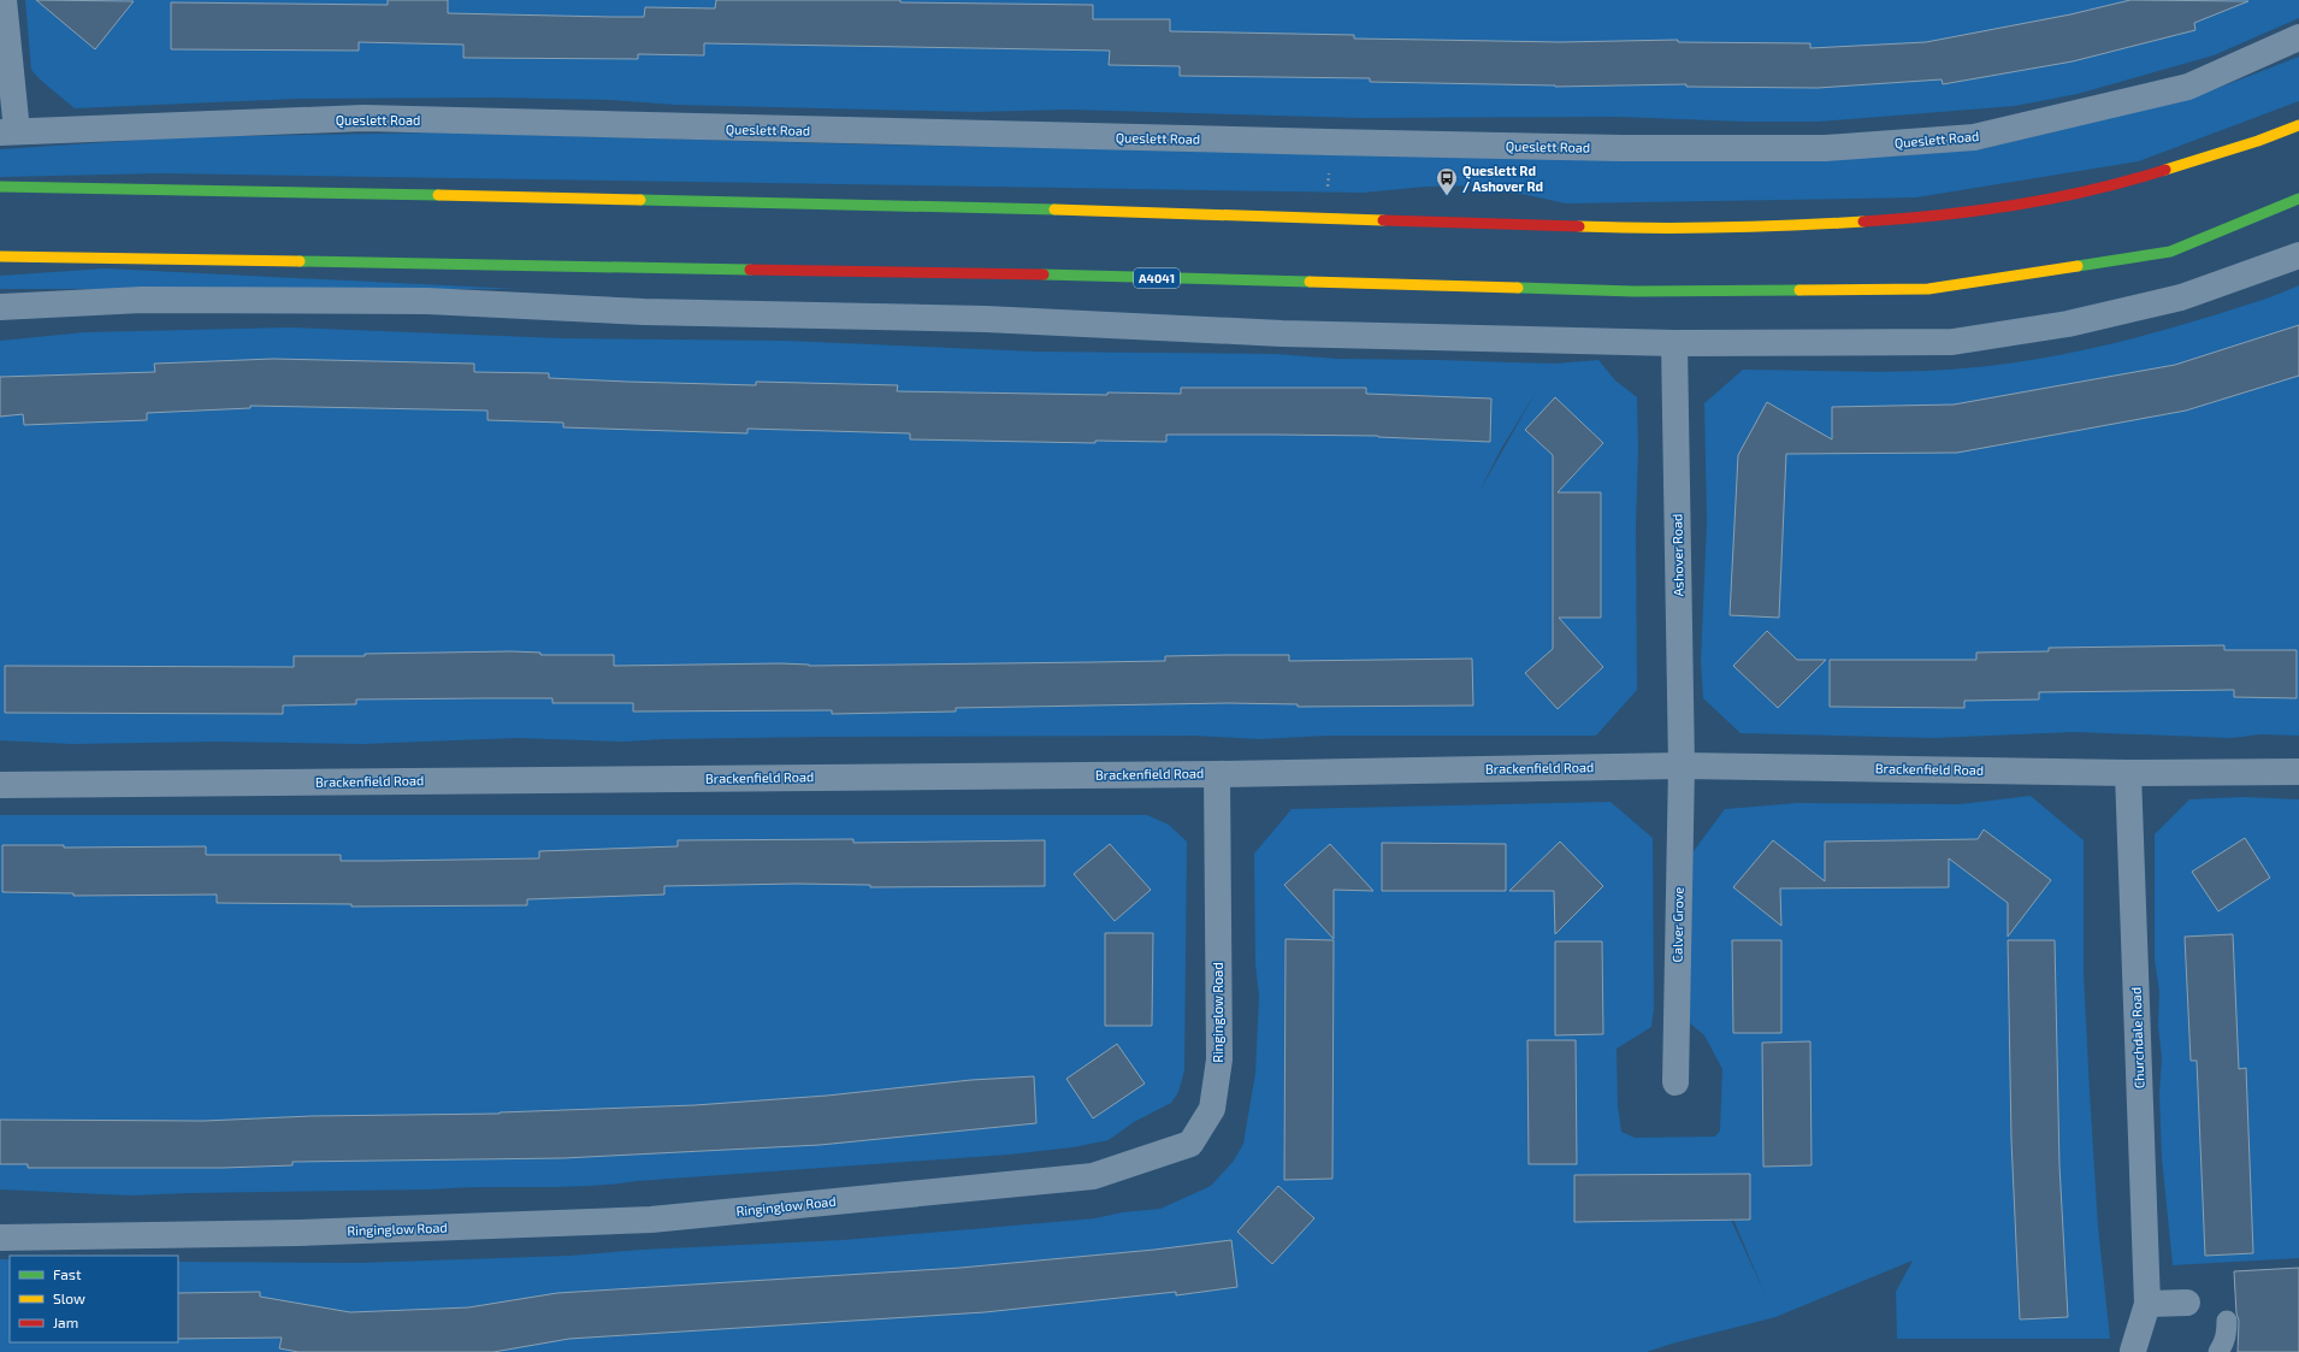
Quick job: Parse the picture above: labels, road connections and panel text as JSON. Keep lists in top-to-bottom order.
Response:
{
  "streets": {
    "highway": ["A4041"],
    "street": [
      "Queslett Road",
      "Ashover Road",
      "Brackenfield Road",
      "Calver Grove",
      "Ringinglow Road",
      "Churchdale Road"
    ]
  },
  "crossings": [
    ["Ashover Road", "Brackenfield Road"],
    ["Ashover Road", "Calver Grove"],
    ["Brackenfield Road", "Calver Grove"],
    ["Brackenfield Road", "Ringinglow Road"],
    ["Brackenfield Road", "Churchdale Road"]
  ],
  "places": {
    "bus stop": ["Queslett Rd / Ashover Rd"]
  },
  "legend": ["Fast", "Slow", "Jam"]
}
